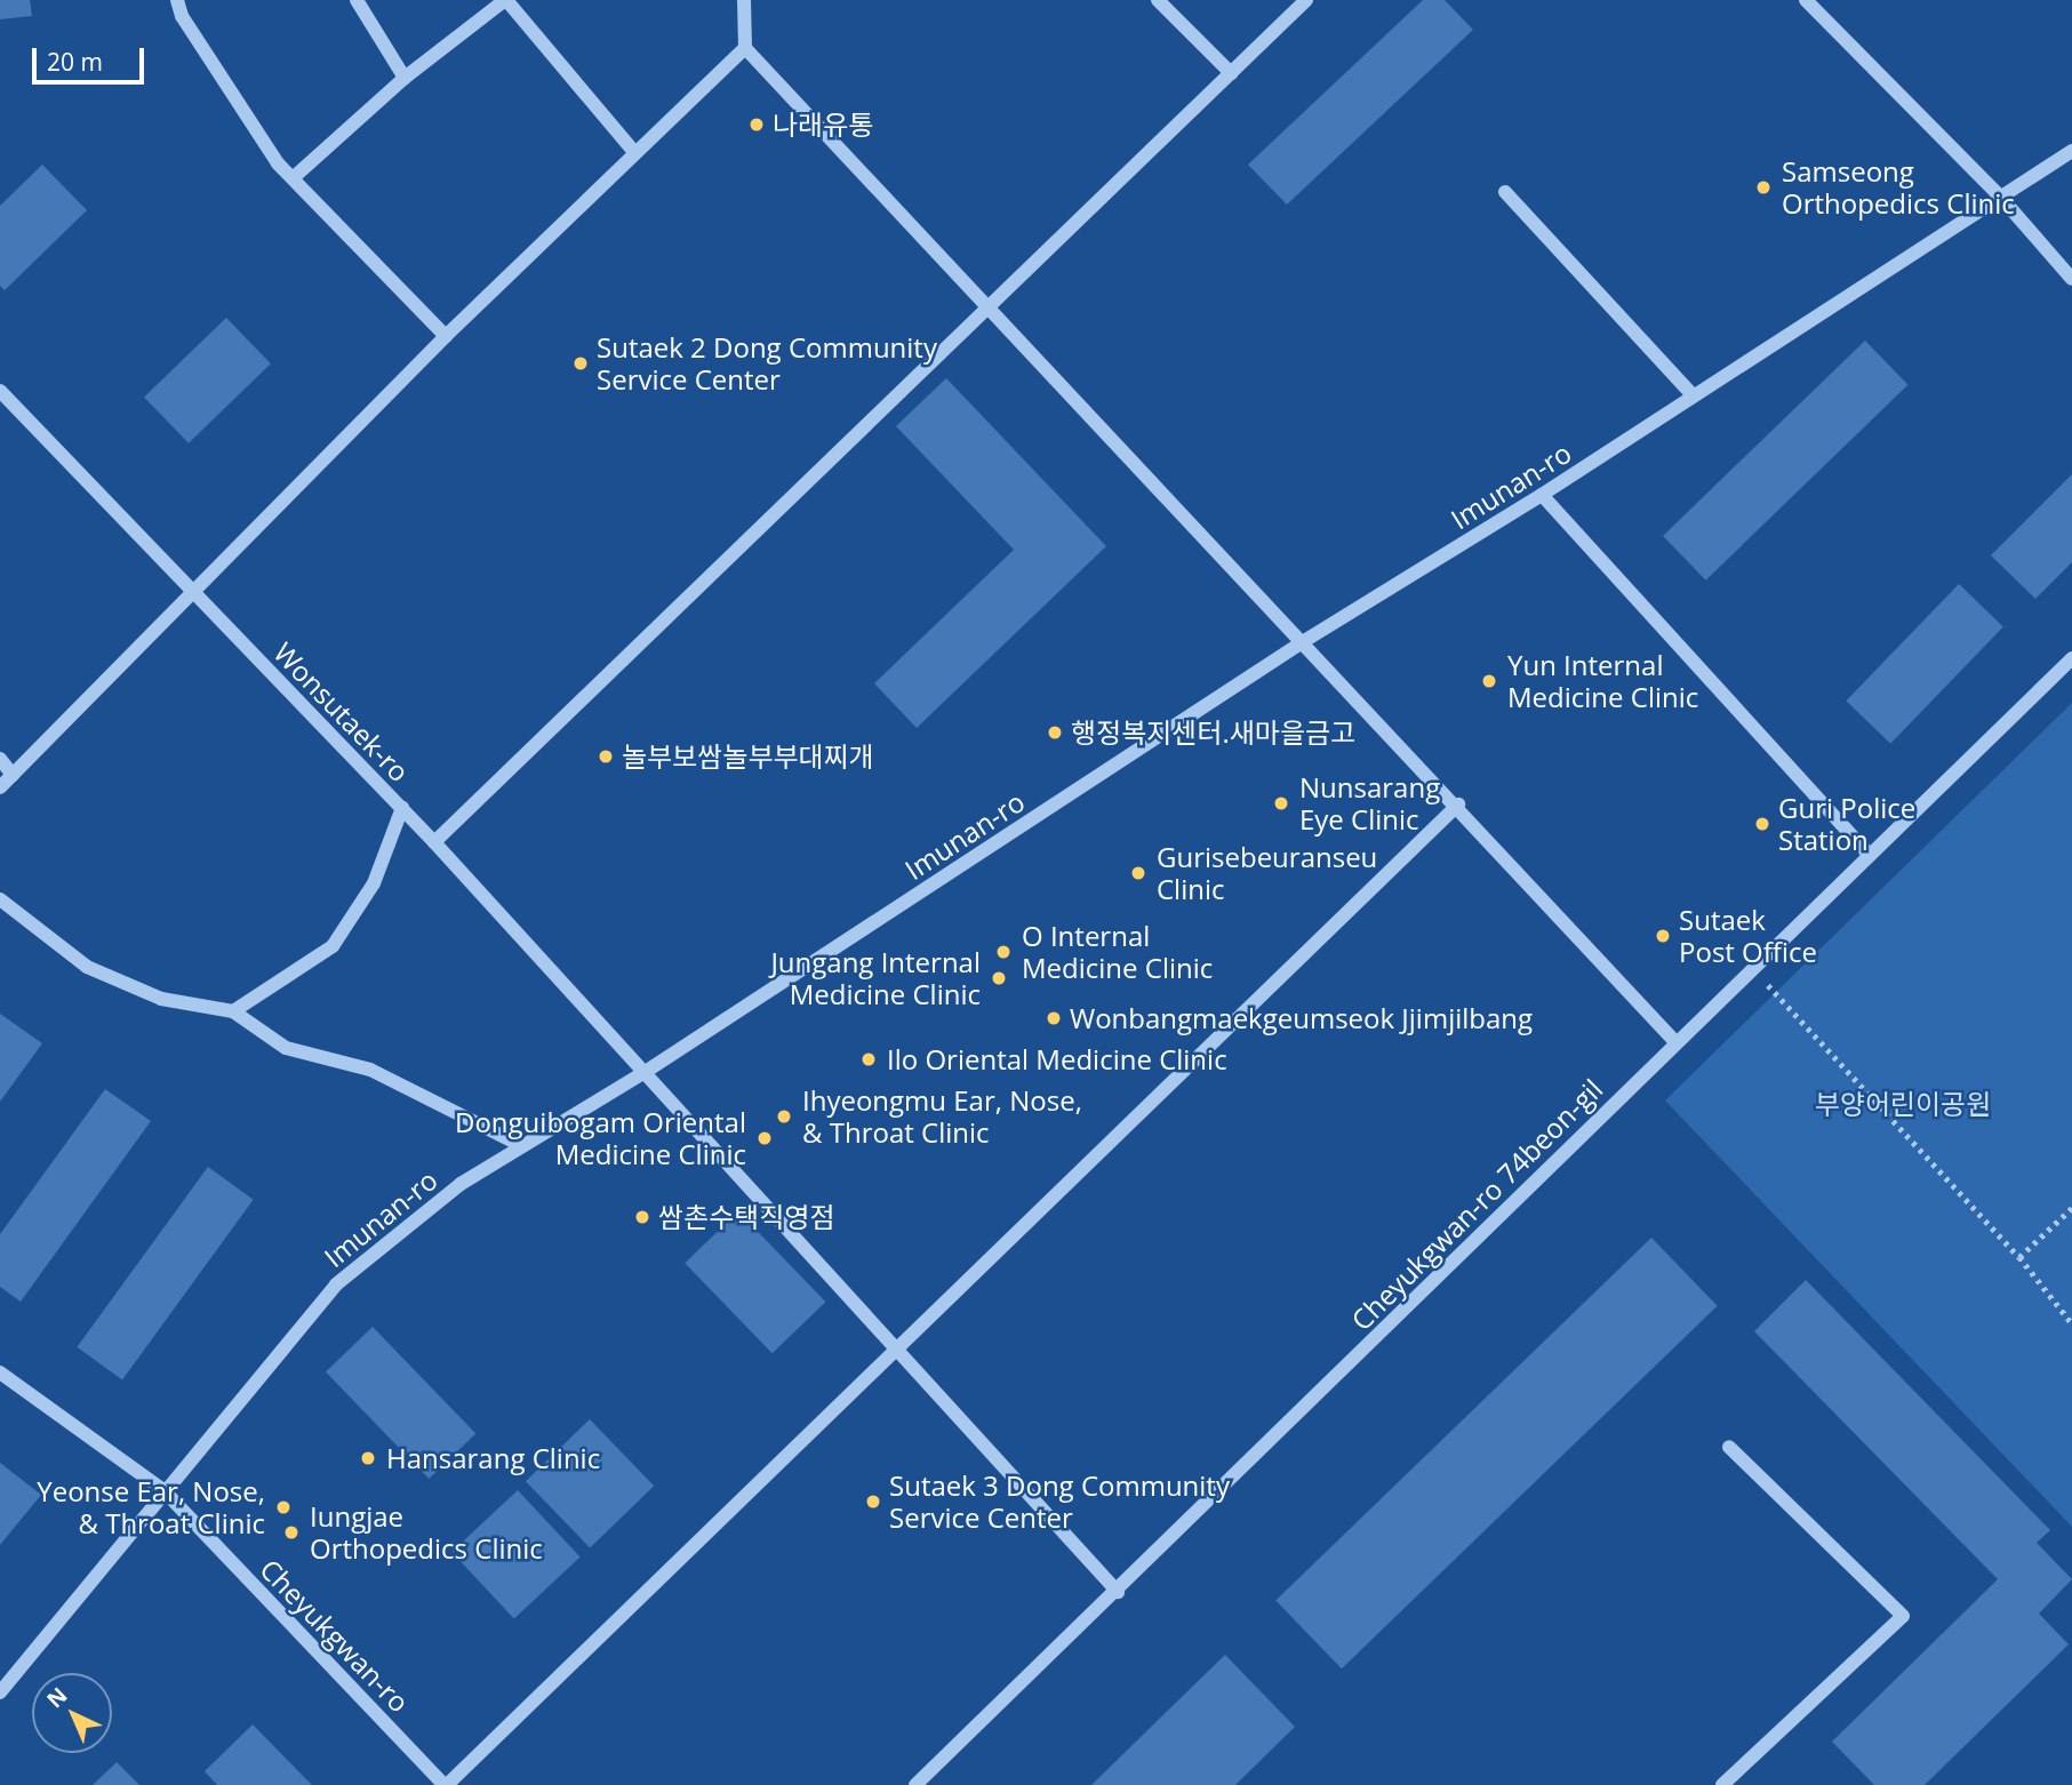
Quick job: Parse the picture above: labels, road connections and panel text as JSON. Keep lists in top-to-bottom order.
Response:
{
  "streets": {
    "street": [
      "Imunan-ro",
      "Wonsutaek-ro",
      "Cheyukgwan-ro 74beon-gil",
      "Cheyukgwan-ro"
    ]
  },
  "crossings": [
    ["Imunan-ro", "Wonsutaek-ro"],
    ["Imunan-ro", "Cheyukgwan-ro"],
    ["Wonsutaek-ro", "Cheyukgwan-ro 74beon-gil"]
  ],
  "parks": ["부양어린이공원"],
  "places": [
    "나래유통",
    "Samseong Orthopedics Clinic",
    "Sutaek 2 Dong Community Service Center",
    "Yun Internal Medicine Clinic",
    "행정복지센터.새마을금고",
    "놀부보쌈놀부부대찌개",
    "Nunsarang Eye Clinic",
    "Guri Police Station",
    "Gurisebeuranseu Clinic",
    "Sutaek Post Office",
    "O Internal Medicine Clinic",
    "Jungang Internal Medicine Clinic",
    "Wonbangmaekgeumseok Jjimjilbang",
    "Ilo Oriental Medicine Clinic",
    "Ihyeongmu Ear, Nose, & Throat Clinic",
    "Donguibogam Oriental Medicine Clinic",
    "쌈촌수택직영점",
    "Hansarang Clinic",
    "Sutaek 3 Dong Community Service Center",
    "Yeonse Ear, Nose, & Throat Clinic",
    "Iungjae Orthopedics Clinic"
  ],
  "scale_bar": "20 m",
  "north": "top left"
}
